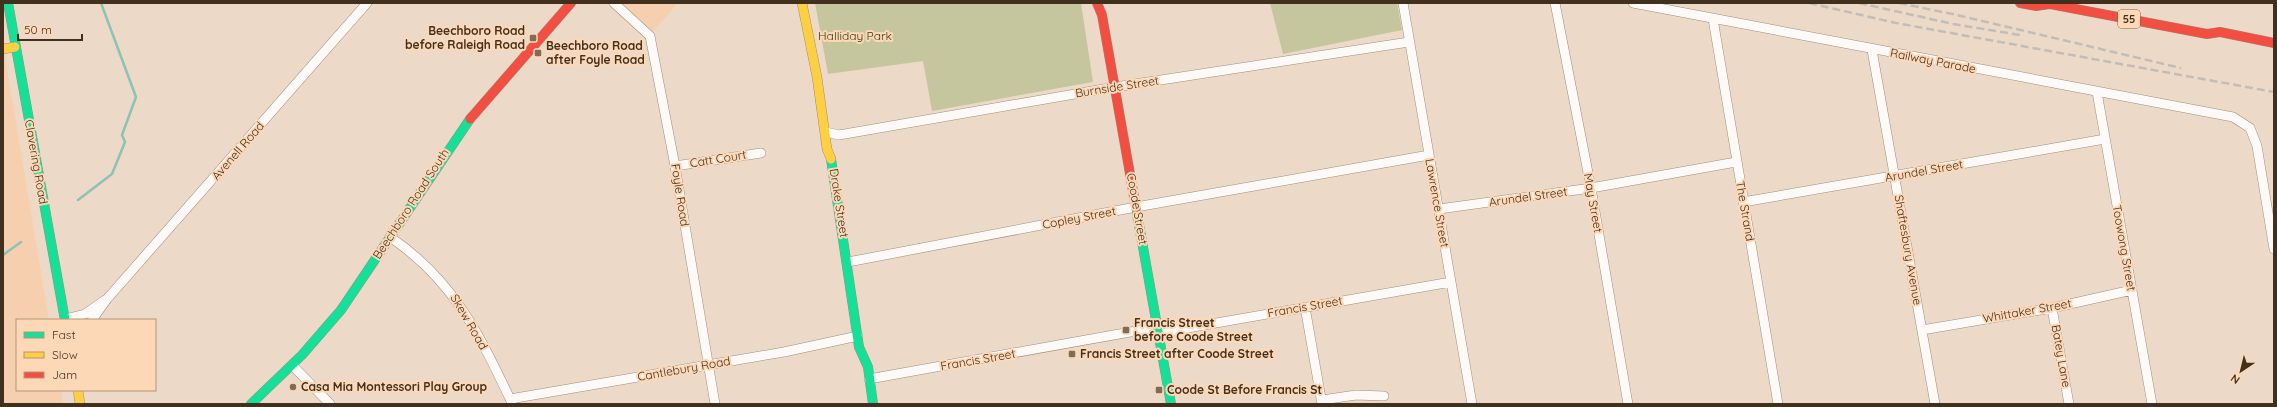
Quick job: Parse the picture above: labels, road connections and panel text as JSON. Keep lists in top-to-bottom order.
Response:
{
  "streets": {
    "main road": [
      "55",
      "Clavering Road",
      "Drake Street",
      "Beechboro Road South",
      "Coode Street"
    ],
    "street": [
      "Railway Parade",
      "Burnside Street",
      "Avenell Road",
      "Catt Court",
      "Arundel Street",
      "Foyle Road",
      "Lawrence Street",
      "May Street",
      "The Strand",
      "Copley Street",
      "Toowong Street",
      "Shaftesbury Avenue",
      "Francis Street",
      "Whittaker Street",
      "Skew Road",
      "Batey Lane",
      "Cantlebury Road"
    ]
  },
  "crossings": [
    ["Railway Parade", "The Strand"],
    ["Railway Parade", "Toowong Street"],
    ["Railway Parade", "Shaftesbury Avenue"],
    ["Burnside Street", "Drake Street"],
    ["Burnside Street", "Lawrence Street"],
    ["Burnside Street", "Coode Street"],
    ["Avenell Road", "Clavering Road"],
    ["Catt Court", "Foyle Road"],
    ["Arundel Street", "Lawrence Street"],
    ["Arundel Street", "May Street"],
    ["Arundel Street", "The Strand"],
    ["Arundel Street", "Toowong Street"],
    ["Arundel Street", "Shaftesbury Avenue"],
    ["Foyle Road", "Cantlebury Road"],
    ["Drake Street", "Copley Street"],
    ["Drake Street", "Francis Street"],
    ["Drake Street", "Cantlebury Road"],
    ["Lawrence Street", "Copley Street"],
    ["Lawrence Street", "Francis Street"],
    ["Beechboro Road South", "Skew Road"],
    ["Coode Street", "Copley Street"],
    ["Coode Street", "Francis Street"],
    ["Toowong Street", "Whittaker Street"],
    ["Shaftesbury Avenue", "Whittaker Street"],
    ["Whittaker Street", "Batey Lane"],
    ["Skew Road", "Cantlebury Road"]
  ],
  "parks": ["Halliday Park"],
  "places": {
    "transit": [
      "Beechboro Road before Raleigh Road",
      "Beechboro Road after Foyle Road",
      "Francis Street before Coode Street",
      "Francis Street after Coode Street",
      "Coode St Before Francis St"
    ],
    "other": ["Casa Mia Montessori Play Group"]
  },
  "legend": ["Fast", "Slow", "Jam"],
  "scale_bar": "50 m",
  "north": "bottom left"
}
